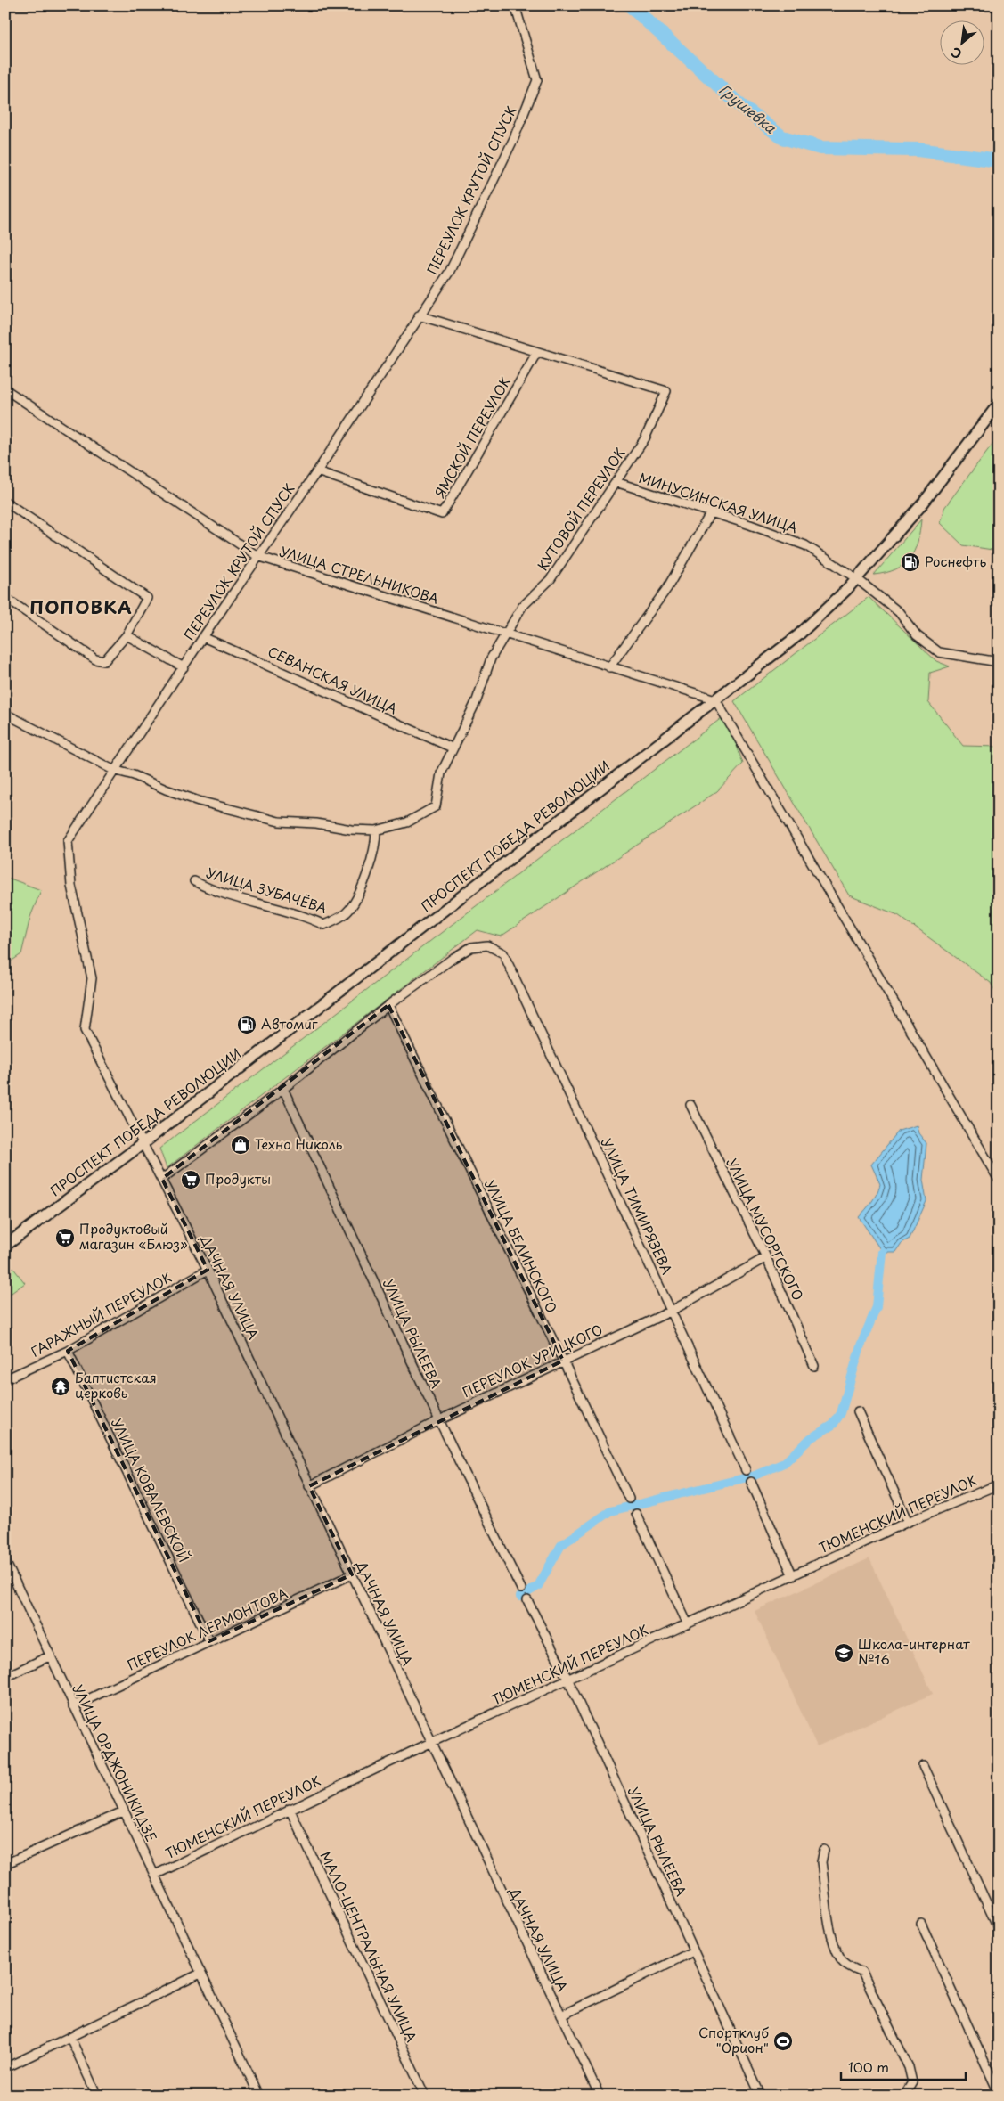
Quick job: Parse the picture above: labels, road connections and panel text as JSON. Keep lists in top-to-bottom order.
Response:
{
  "streets": {
    "main road": ["ПРОСПЕКТ ПОБЕДА РЕВОЛЮЦИИ"],
    "street": [
      "ПЕРЕУЛОК КРУТОЙ СПУСК",
      "ЯМСКОЙ ПЕРЕУЛОК",
      "МИНУСИНСКАЯ УЛИЦА",
      "КУТОВОЙ ПЕРЕУЛОК",
      "УЛИЦА СТРЕЛЬНИКОВА",
      "СЕВАНСКАЯ УЛИЦА",
      "УЛИЦА ЗУБАЧЁВА",
      "УЛИЦА ТИМИРЯЗЕВА",
      "УЛИЦА МУСОРГСКОГО",
      "УЛИЦА БЕЛИНСКОГО",
      "ДАЧНАЯ УЛИЦА",
      "ГАРАЖНЫЙ ПЕРЕУЛОК",
      "УЛИЦА РЫЛЕЕВА",
      "ПЕРЕУЛОК УРИЦКОГО",
      "УЛИЦА КОВАЛЕВСКОЙ",
      "ТЮМЕНСКИЙ ПЕРЕУЛОК",
      "ПЕРЕУЛОК ЛЕРМОНТОВА",
      "УЛИЦА ОРДЖОНИКИДЗЕ",
      "МАЛО-ЦЕНТРАЛЬНАЯ УЛИЦА"
    ]
  },
  "crossings": [
    ["ПЕРЕУЛОК КРУТОЙ СПУСК", "ЯМСКОЙ ПЕРЕУЛОК"],
    ["ПЕРЕУЛОК КРУТОЙ СПУСК", "УЛИЦА СТРЕЛЬНИКОВА"],
    ["ПЕРЕУЛОК КРУТОЙ СПУСК", "СЕВАНСКАЯ УЛИЦА"],
    ["ПЕРЕУЛОК КРУТОЙ СПУСК", "ПРОСПЕКТ ПОБЕДА РЕВОЛЮЦИИ"],
    ["ПЕРЕУЛОК КРУТОЙ СПУСК", "ДАЧНАЯ УЛИЦА"],
    ["ЯМСКОЙ ПЕРЕУЛОК", "КУТОВОЙ ПЕРЕУЛОК"],
    ["МИНУСИНСКАЯ УЛИЦА", "КУТОВОЙ ПЕРЕУЛОК"],
    ["МИНУСИНСКАЯ УЛИЦА", "ПРОСПЕКТ ПОБЕДА РЕВОЛЮЦИИ"],
    ["КУТОВОЙ ПЕРЕУЛОК", "УЛИЦА СТРЕЛЬНИКОВА"],
    ["КУТОВОЙ ПЕРЕУЛОК", "СЕВАНСКАЯ УЛИЦА"],
    ["КУТОВОЙ ПЕРЕУЛОК", "УЛИЦА ЗУБАЧЁВА"],
    ["УЛИЦА СТРЕЛЬНИКОВА", "ПРОСПЕКТ ПОБЕДА РЕВОЛЮЦИИ"],
    ["ПРОСПЕКТ ПОБЕДА РЕВОЛЮЦИИ", "ДАЧНАЯ УЛИЦА"],
    ["УЛИЦА ТИМИРЯЗЕВА", "УЛИЦА БЕЛИНСКОГО"],
    ["УЛИЦА ТИМИРЯЗЕВА", "ПЕРЕУЛОК УРИЦКОГО"],
    ["УЛИЦА МУСОРГСКОГО", "ПЕРЕУЛОК УРИЦКОГО"],
    ["УЛИЦА БЕЛИНСКОГО", "ПЕРЕУЛОК УРИЦКОГО"],
    ["ДАЧНАЯ УЛИЦА", "ГАРАЖНЫЙ ПЕРЕУЛОК"],
    ["ДАЧНАЯ УЛИЦА", "ПЕРЕУЛОК УРИЦКОГО"],
    ["ДАЧНАЯ УЛИЦА", "ТЮМЕНСКИЙ ПЕРЕУЛОК"],
    ["ДАЧНАЯ УЛИЦА", "ПЕРЕУЛОК ЛЕРМОНТОВА"],
    ["ГАРАЖНЫЙ ПЕРЕУЛОК", "УЛИЦА КОВАЛЕВСКОЙ"],
    ["УЛИЦА РЫЛЕЕВА", "ПЕРЕУЛОК УРИЦКОГО"],
    ["УЛИЦА РЫЛЕЕВА", "ТЮМЕНСКИЙ ПЕРЕУЛОК"],
    ["УЛИЦА КОВАЛЕВСКОЙ", "ПЕРЕУЛОК ЛЕРМОНТОВА"],
    ["ТЮМЕНСКИЙ ПЕРЕУЛОК", "УЛИЦА ОРДЖОНИКИДЗЕ"],
    ["ТЮМЕНСКИЙ ПЕРЕУЛОК", "МАЛО-ЦЕНТРАЛЬНАЯ УЛИЦА"],
    ["ПЕРЕУЛОК ЛЕРМОНТОВА", "УЛИЦА ОРДЖОНИКИДЗЕ"]
  ],
  "districts": ["ПОПОВКА"],
  "water": ["Грушевка"],
  "places": {
    "fuel station": ["Роснефть", "Автомиг"],
    "shop": ["Техно Николь"],
    "supermarket": ["Продукты", "Продуктовый магазин «Блюз»"],
    "temple": ["Баптистская церковь"],
    "school or university": ["Школа-интернат №16"],
    "sports": ["Спортклуб \"Орион\""]
  },
  "scale_bar": "100 m",
  "north": "bottom left"
}
